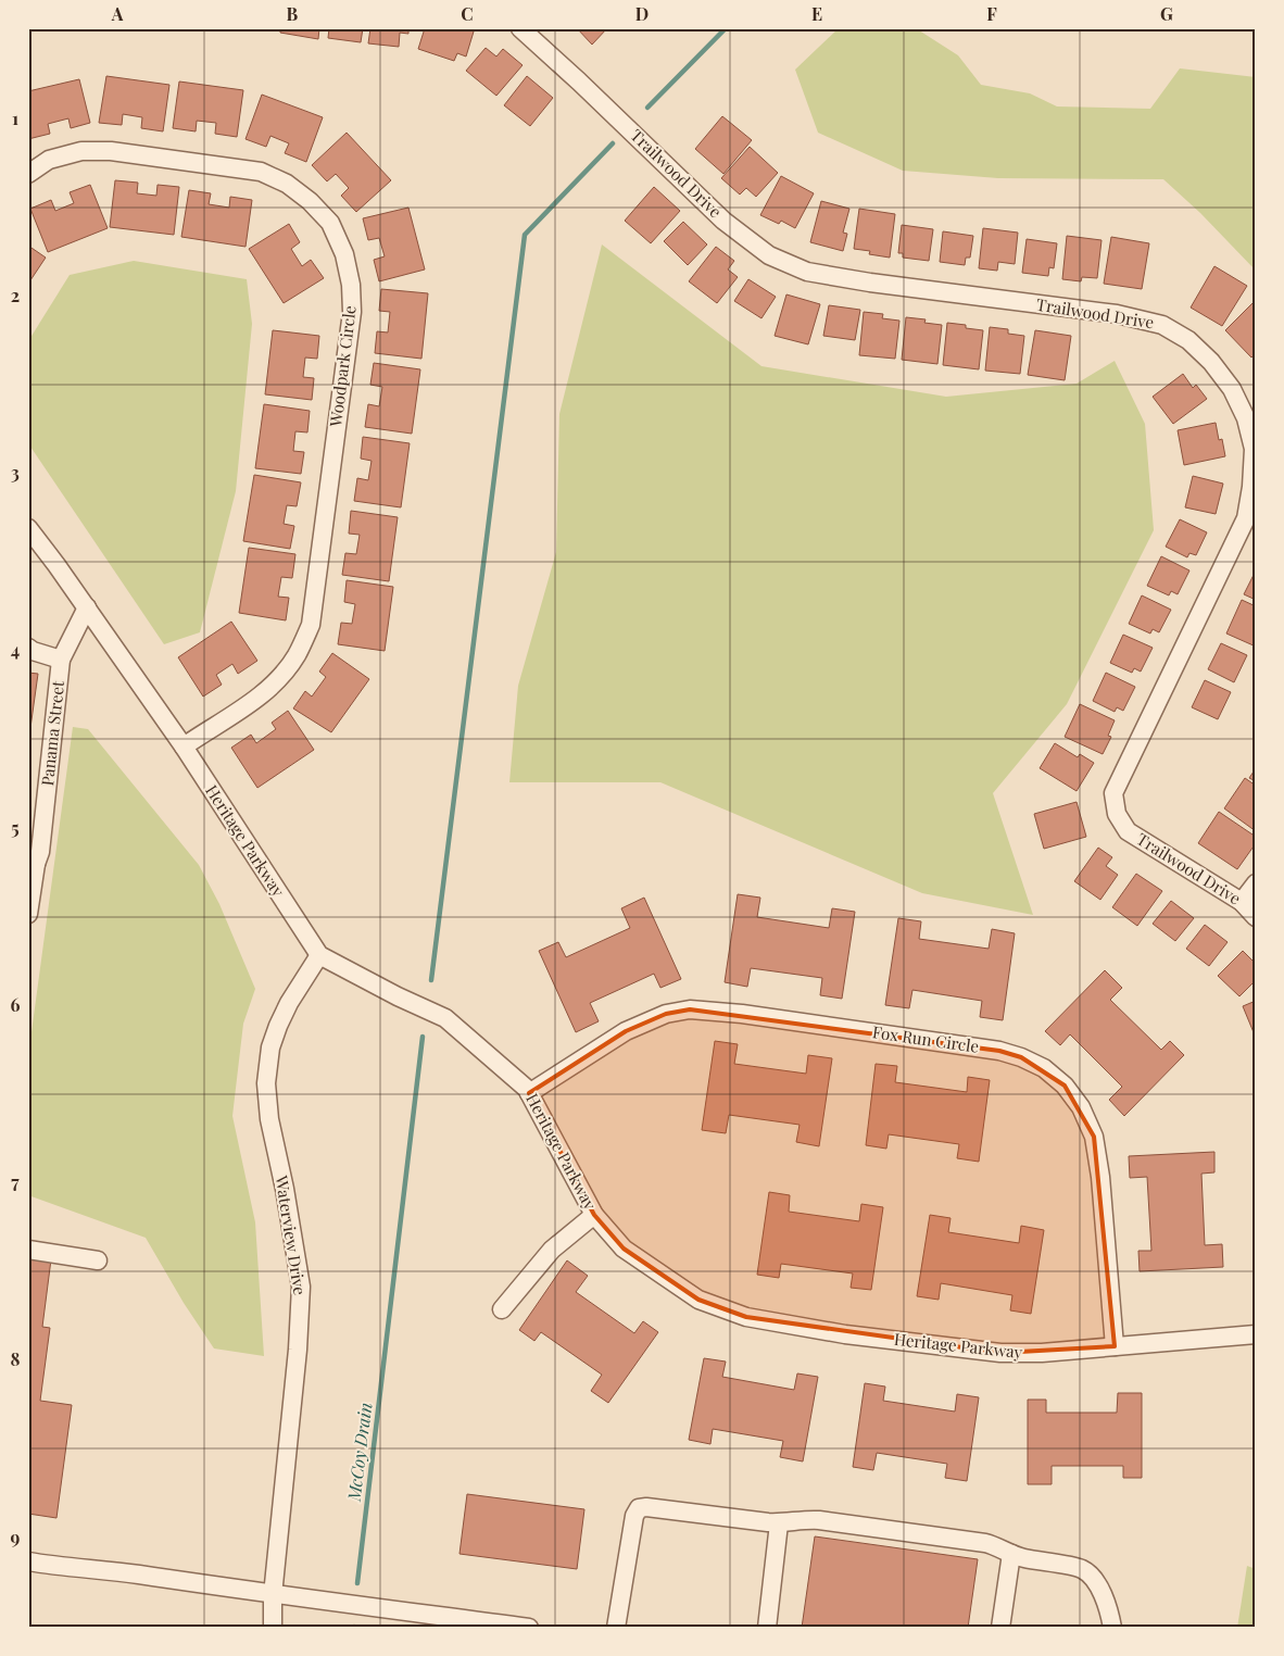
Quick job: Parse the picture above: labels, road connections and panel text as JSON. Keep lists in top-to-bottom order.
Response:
{
  "streets": {
    "street": [
      "Trailwood Drive",
      "Woodpark Circle",
      "Panama Street",
      "Heritage Parkway",
      "Fox Run Circle",
      "Waterview Drive"
    ]
  },
  "crossings": [
    ["Woodpark Circle", "Heritage Parkway"],
    ["Panama Street", "Heritage Parkway"],
    ["Heritage Parkway", "Fox Run Circle"],
    ["Heritage Parkway", "Waterview Drive"]
  ],
  "water": ["McCoy Drain"],
  "grid": {
    "columns": [
      "A",
      "B",
      "C",
      "D",
      "E",
      "F",
      "G"
    ],
    "rows": [
      "1",
      "2",
      "3",
      "4",
      "5",
      "6",
      "7",
      "8",
      "9"
    ]
  }
}
